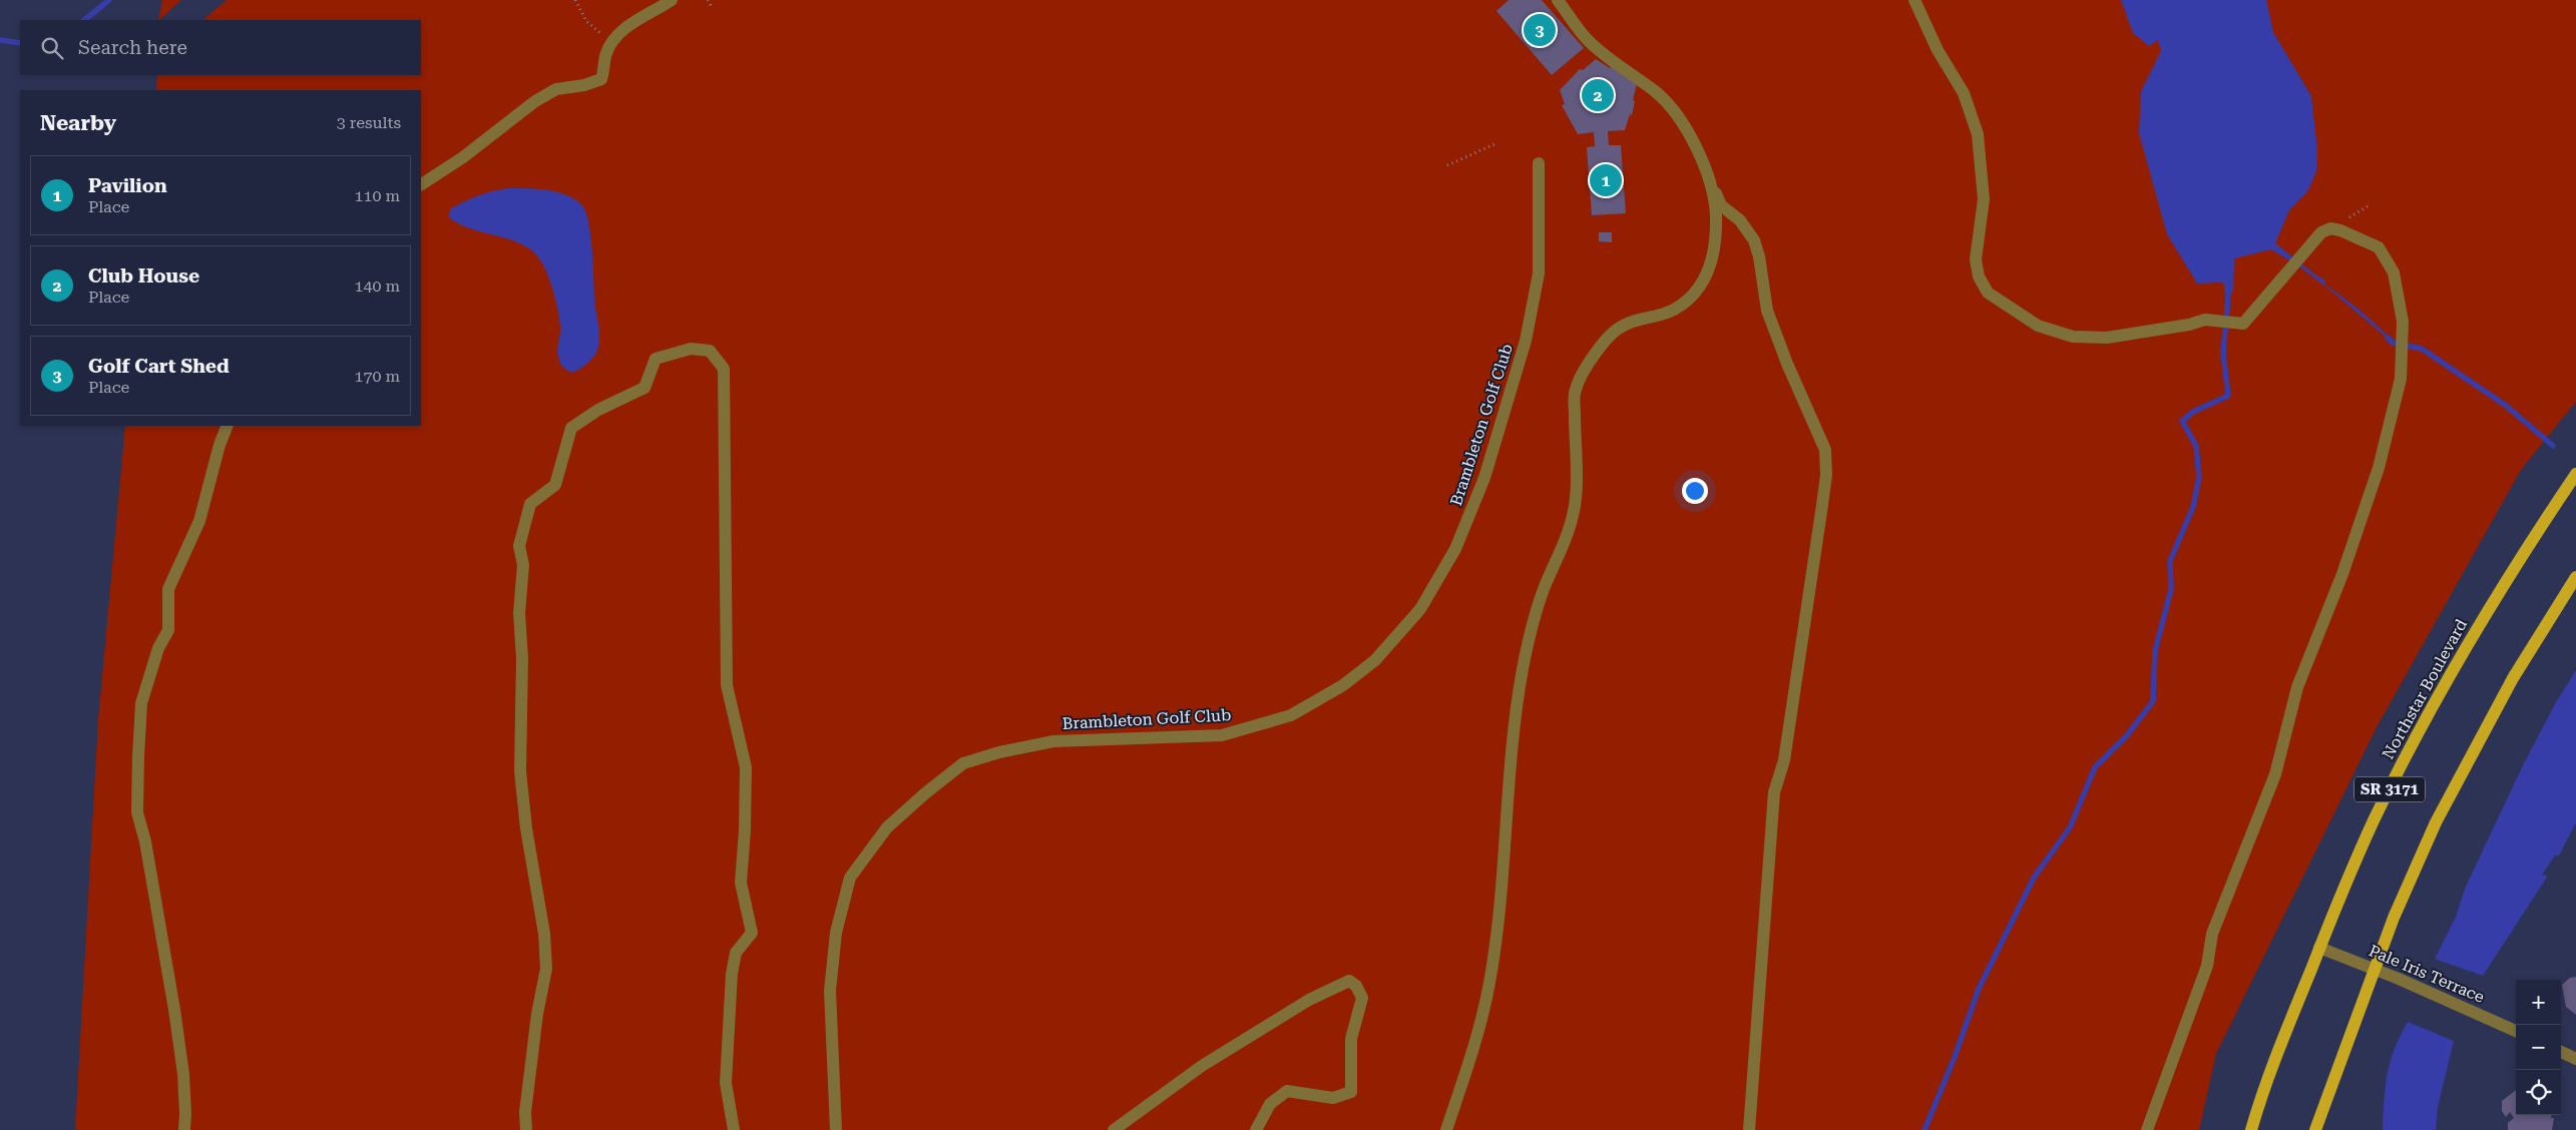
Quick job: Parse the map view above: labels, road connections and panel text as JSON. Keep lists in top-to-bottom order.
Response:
{
  "streets": {
    "main road": ["Northstar Boulevard", "SR 3171"],
    "street": ["Brambleton Golf Club", "Pale Iris Terrace"]
  },
  "crossings": [
    ["Northstar Boulevard", "Pale Iris Terrace"],
    ["SR 3171", "Pale Iris Terrace"]
  ],
  "page": {
    "pins": ["3", "2", "1"],
    "search": "Search here",
    "heading": ["Nearby", "3 results"],
    "list": [
      {
        "mark": "1",
        "name": "Pavilion",
        "note": "Place",
        "value": "110 m"
      },
      {
        "mark": "2",
        "name": "Club House",
        "note": "Place",
        "value": "140 m"
      },
      {
        "mark": "3",
        "name": "Golf Cart Shed",
        "note": "Place",
        "value": "170 m"
      }
    ],
    "map_buttons": ["+", "−"]
  }
}
